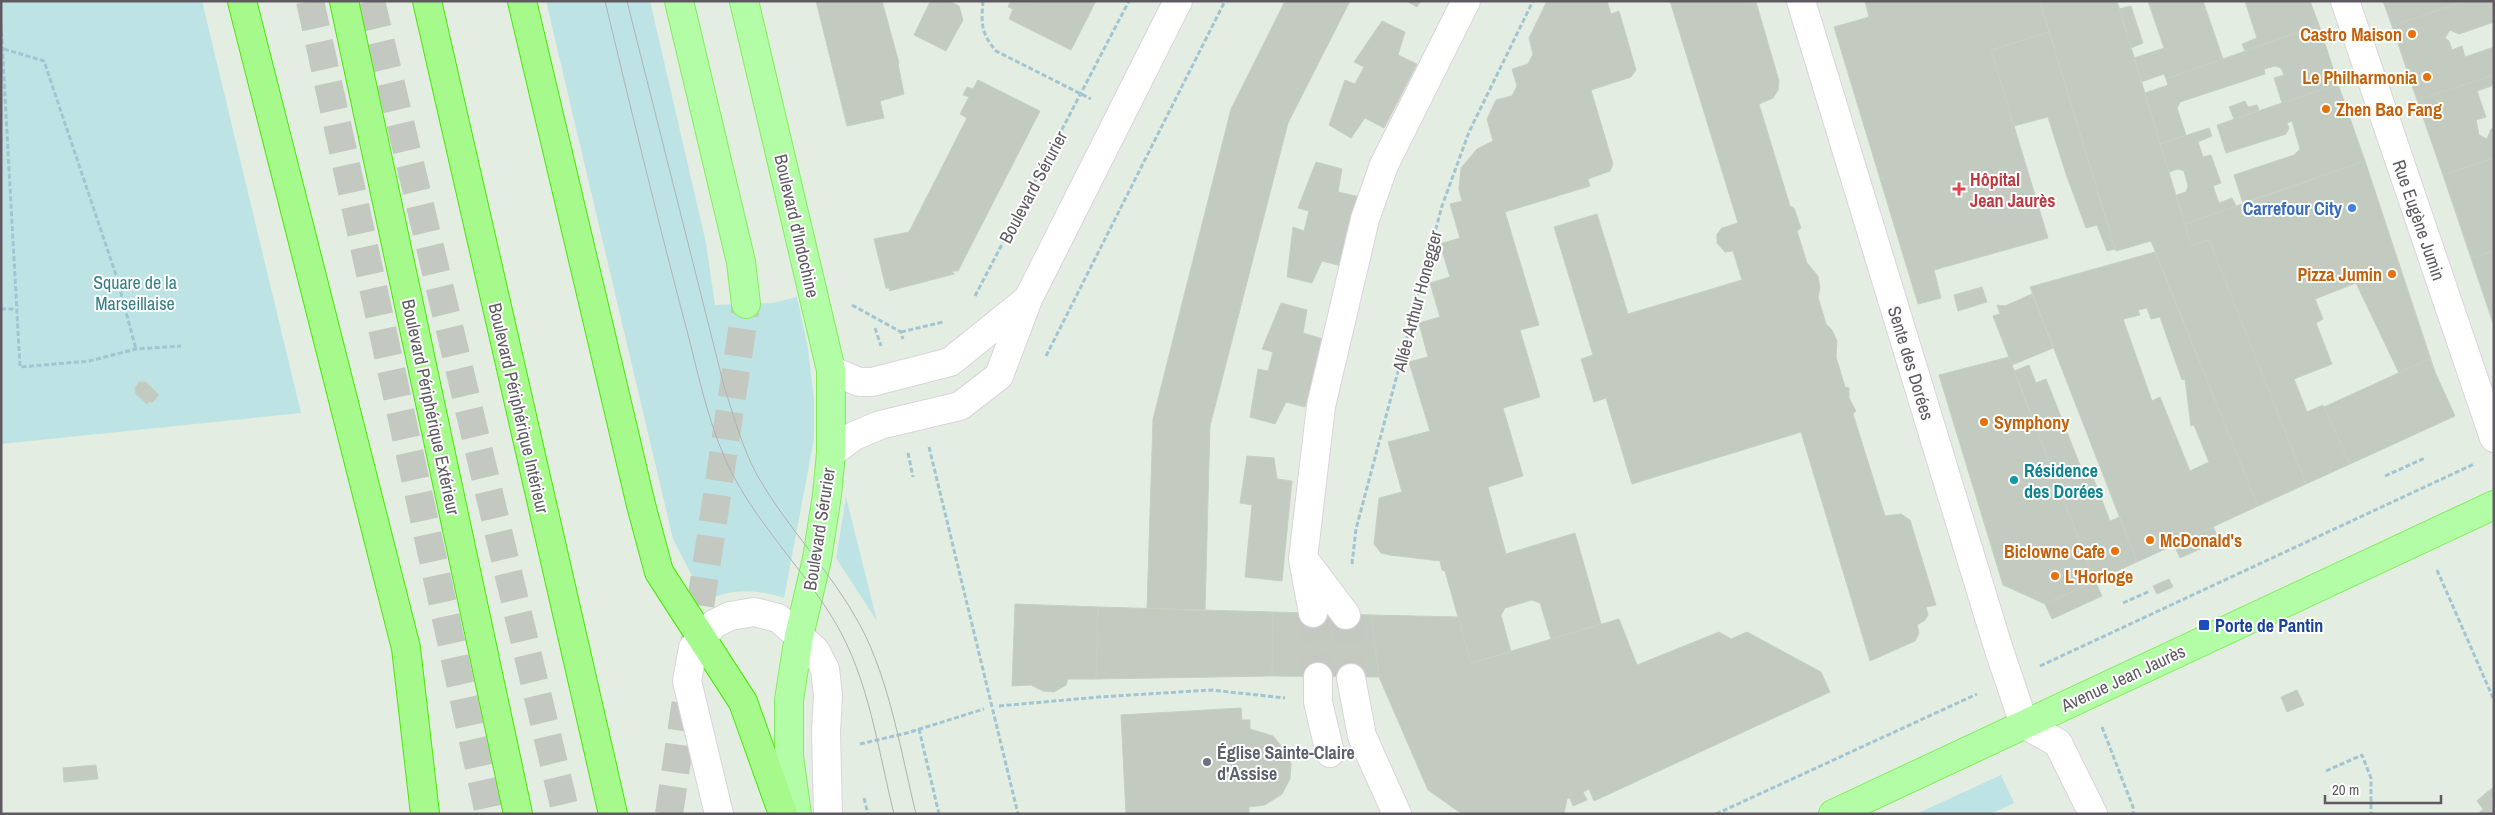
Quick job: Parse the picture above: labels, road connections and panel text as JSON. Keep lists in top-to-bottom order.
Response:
{
  "streets": {
    "highway": ["Boulevard Périphérique Extérieur", "Boulevard Périphérique Intérieur"],
    "main road": ["Boulevard Sérurier", "Boulevard d'Indochine", "Avenue Jean Jaurès"],
    "street": ["Rue Eugène Jumin", "Sente des Dorées"],
    "path": ["Allée Arthur Honegger"]
  },
  "crossings": [
    ["Boulevard Sérurier", "Boulevard d'Indochine"],
    ["Sente des Dorées", "Avenue Jean Jaurès"]
  ],
  "parks": ["Square de la Marseillaise"],
  "places": {
    "other": [
      "Castro Maison",
      "Le Philharmonia",
      "Zhen Bao Fang",
      "Carrefour City",
      "Pizza Jumin",
      "Symphony",
      "Résidence des Dorées",
      "McDonald's",
      "Biclowne Cafe",
      "L'Horloge",
      "Église Sainte-Claire d'Assise"
    ],
    "health": ["Hôpital Jean Jaurès"],
    "transit": ["Porte de Pantin"]
  },
  "scale_bar": "20 m"
}
